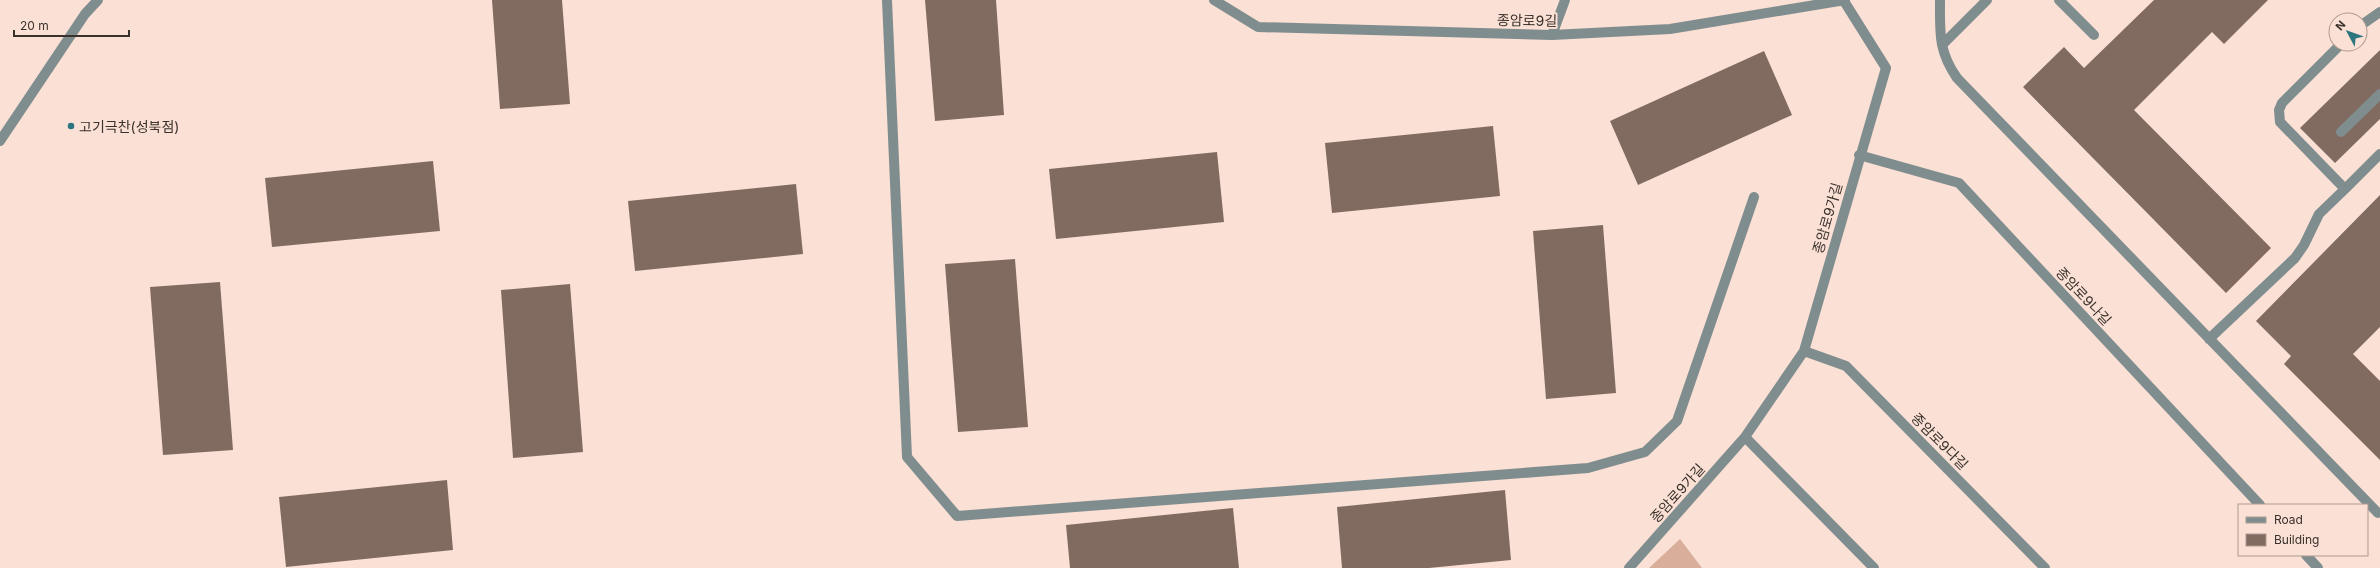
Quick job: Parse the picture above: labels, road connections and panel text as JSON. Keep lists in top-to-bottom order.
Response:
{
  "streets": {
    "street": [
      "종암로9길",
      "종암로9가길",
      "종암로9나길",
      "종암로9다길"
    ]
  },
  "crossings": [
    ["종암로9길", "종암로9가길"],
    ["종암로9가길", "종암로9나길"],
    ["종암로9가길", "종암로9다길"]
  ],
  "places": ["고기극찬(성북점)"],
  "legend": ["Road", "Building"],
  "scale_bar": "20 m",
  "north": "top left"
}
